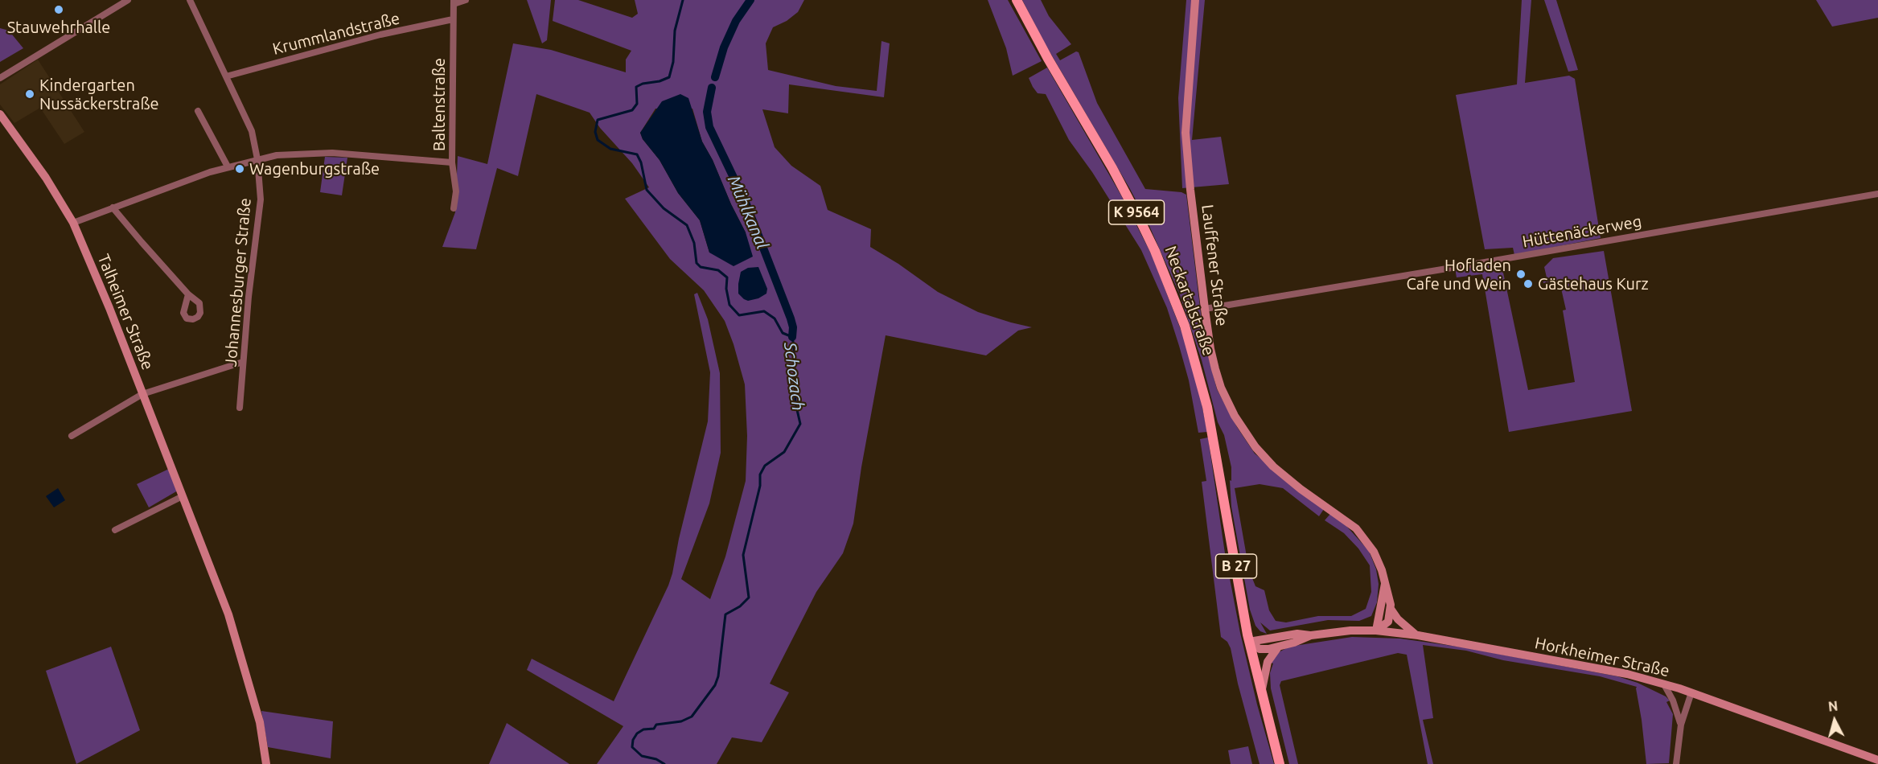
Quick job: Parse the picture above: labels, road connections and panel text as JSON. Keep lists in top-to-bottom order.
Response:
{
  "streets": {
    "main road": ["K 9564", "Neckartalstraße", "B 27"],
    "street": [
      "Krummlandstraße",
      "Baltenstraße",
      "Hüttenäckerweg",
      "Lauffener Straße",
      "Johannesburger Straße",
      "Talheimer Straße",
      "Horkheimer Straße"
    ]
  },
  "crossings": [
    ["Krummlandstraße", "Baltenstraße"],
    ["Krummlandstraße", "Johannesburger Straße"],
    ["Hüttenäckerweg", "Lauffener Straße"],
    ["Neckartalstraße", "B 27"],
    ["Neckartalstraße", "Horkheimer Straße"],
    ["B 27", "Horkheimer Straße"]
  ],
  "water": ["Mühlkanal", "Schozach"],
  "places": [
    "Stauwehrhalle",
    "Kindergarten Nussäckerstraße",
    "Wagenburgstraße",
    "Hofladen Cafe und Wein",
    "Gästehaus Kurz"
  ],
  "north": "top"
}
